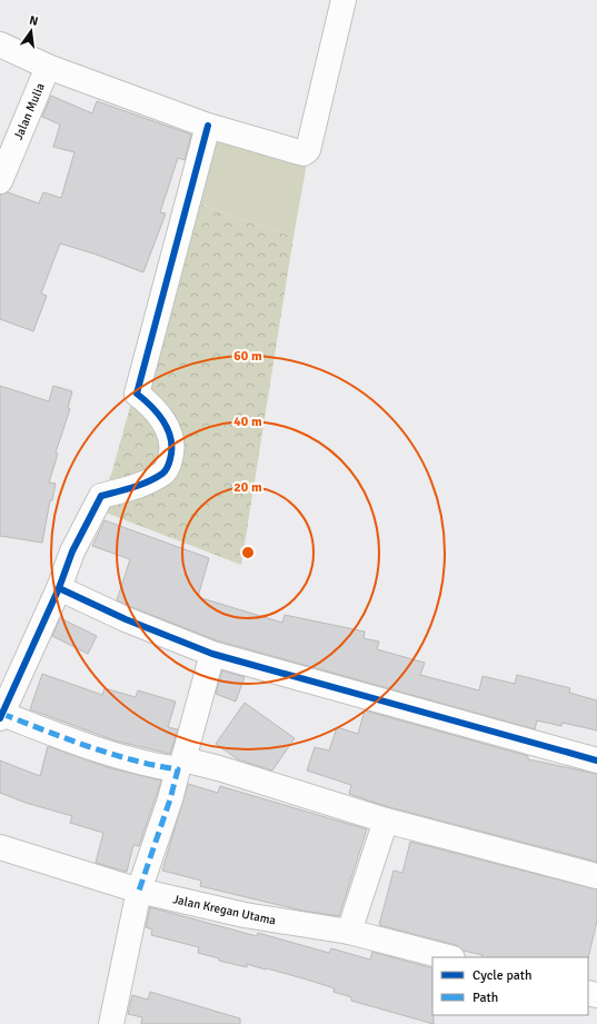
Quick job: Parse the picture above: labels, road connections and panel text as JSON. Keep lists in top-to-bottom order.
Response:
{
  "streets": {
    "street": ["Jalan Mulia", "Jalan Kregan Utama"]
  },
  "legend": ["Cycle path", "Path"],
  "north": "top",
  "rings": ["60 m", "40 m", "20 m"]
}
